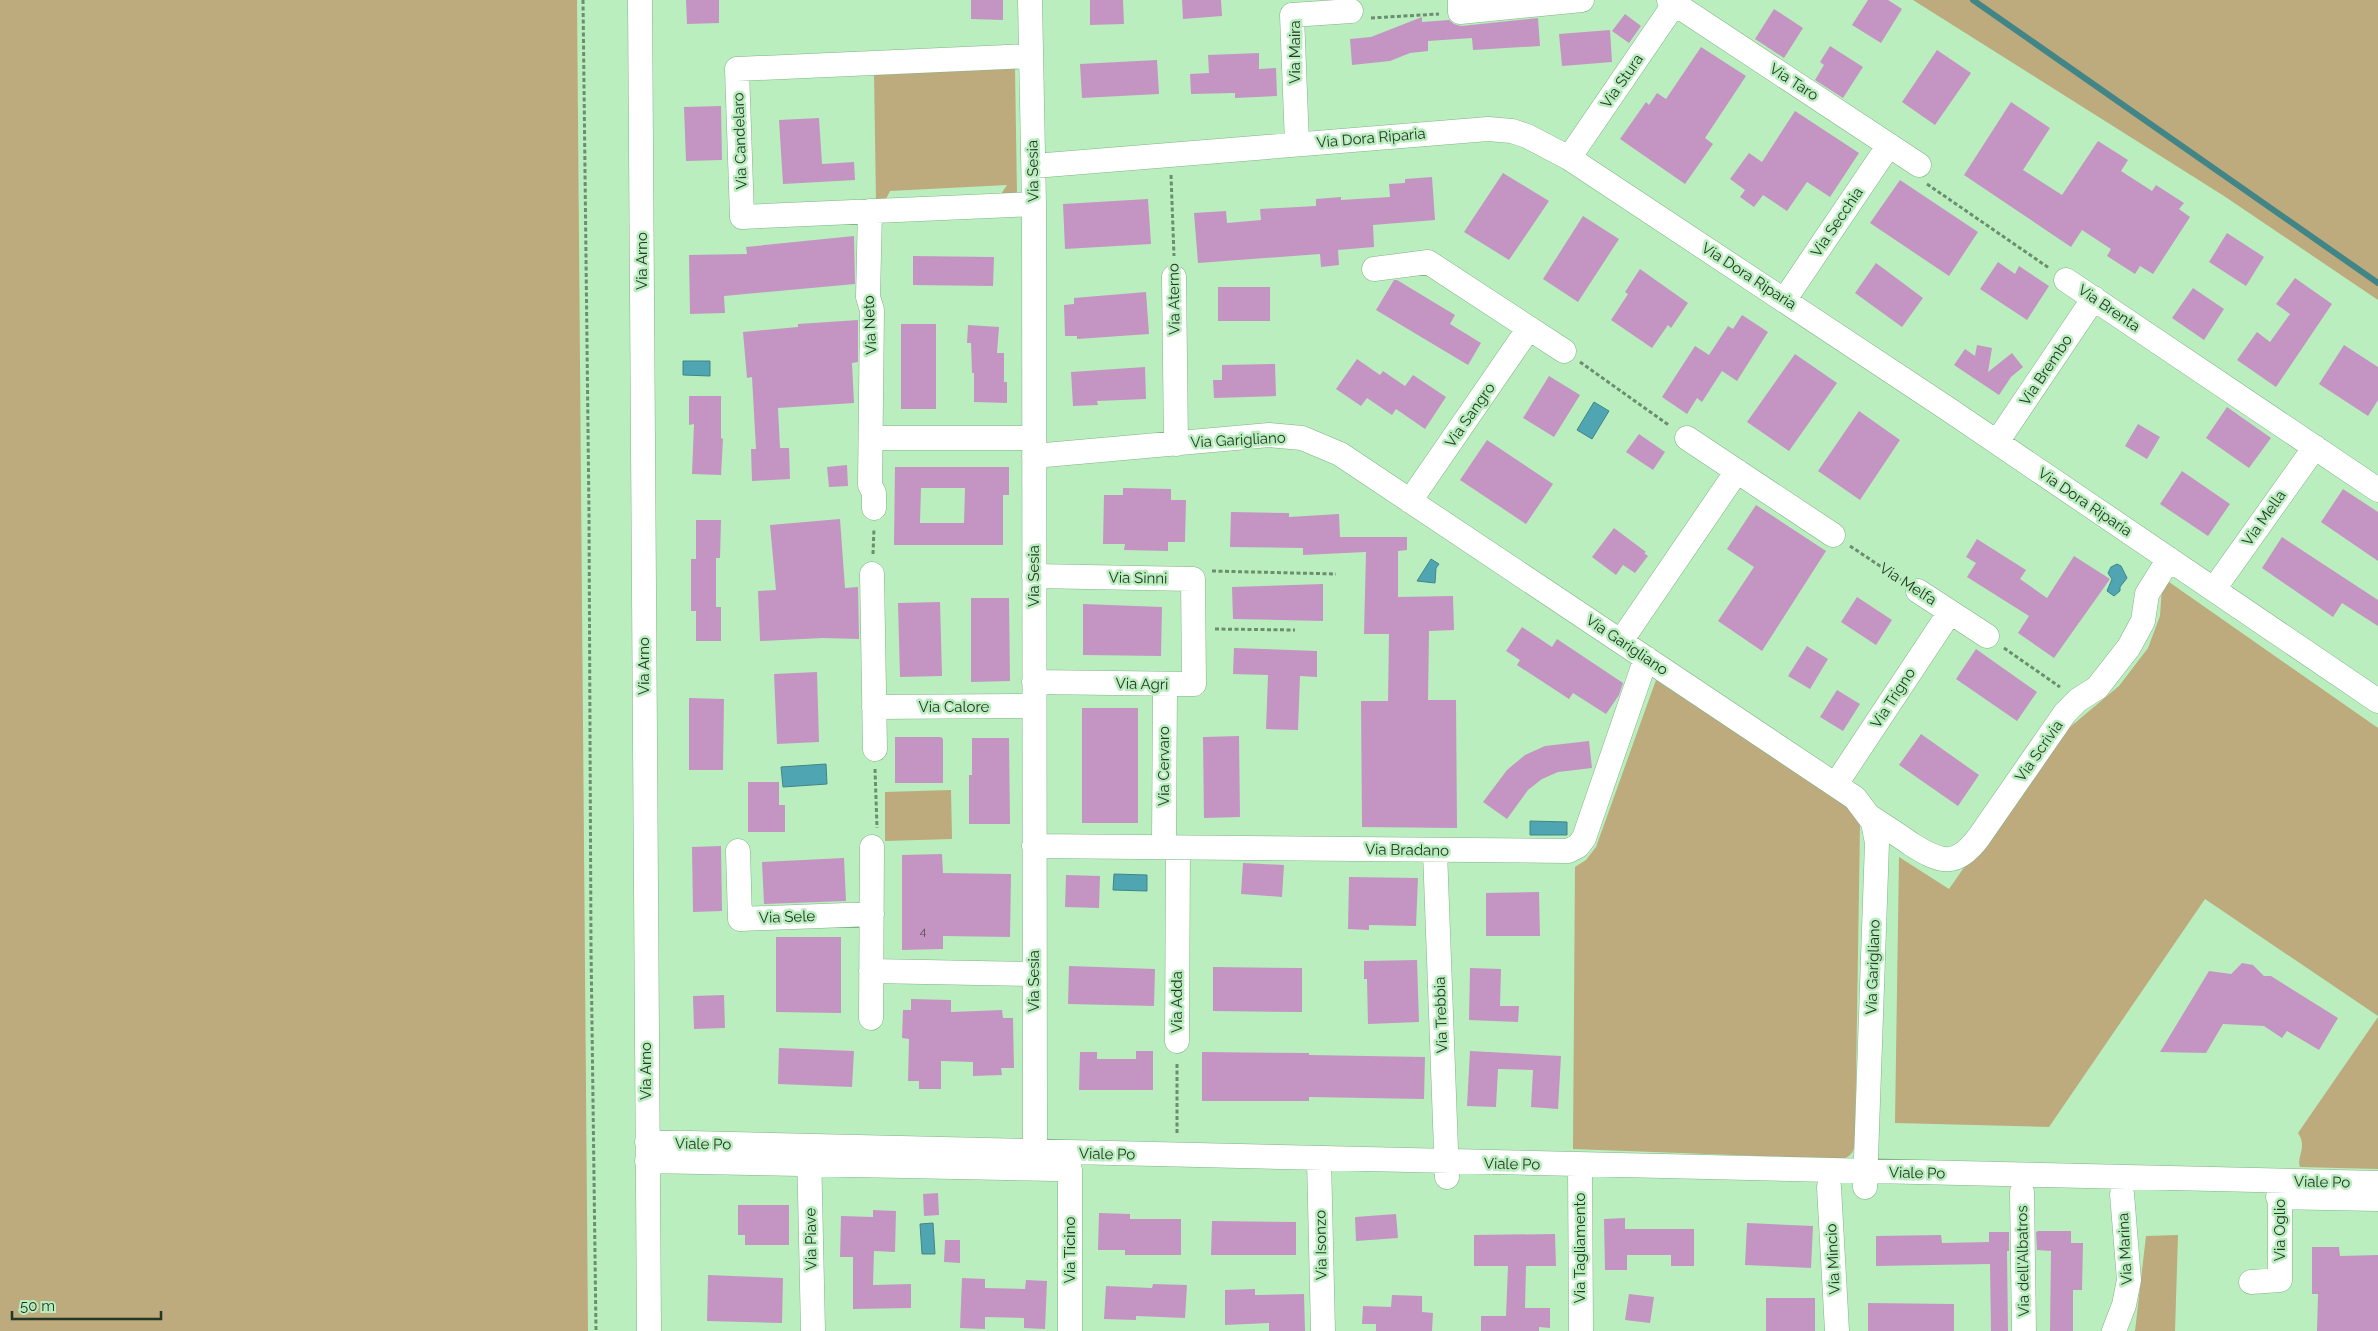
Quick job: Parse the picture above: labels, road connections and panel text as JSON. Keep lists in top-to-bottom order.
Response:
{
  "streets": {
    "street": [
      "Via Maira",
      "Via Stura",
      "Via Taro",
      "Via Dora Riparia",
      "Via Candelaro",
      "Via Sesia",
      "Via Secchia",
      "Via Arno",
      "Via Aterno",
      "Via Brenta",
      "Via Neto",
      "Via Brembo",
      "Via Sangro",
      "Via Garigliano",
      "Via Mella",
      "Via Sinni",
      "Via Melfa",
      "Via Agri",
      "Via Trigno",
      "Via Calore",
      "Via Scrivia",
      "Via Cervaro",
      "Via Bradano",
      "Via Sele",
      "Via Adda",
      "Via Trebbia",
      "Viale Po",
      "Via Oglio",
      "Via Piave",
      "Via Isonzo",
      "Via Tagliamento",
      "Via Marina",
      "Via Ticino",
      "Via Mincio",
      "Via dell'Albatros"
    ]
  },
  "crossings": [
    ["Via Maira", "Via Dora Riparia"],
    ["Via Stura", "Via Taro"],
    ["Via Stura", "Via Dora Riparia"],
    ["Via Taro", "Via Secchia"],
    ["Via Taro", "Via Brenta"],
    ["Via Dora Riparia", "Via Sesia"],
    ["Via Dora Riparia", "Via Secchia"],
    ["Via Dora Riparia", "Via Aterno"],
    ["Via Dora Riparia", "Via Brembo"],
    ["Via Dora Riparia", "Via Mella"],
    ["Via Dora Riparia", "Via Scrivia"],
    ["Via Candelaro", "Via Sesia"],
    ["Via Candelaro", "Via Neto"],
    ["Via Sesia", "Via Garigliano"],
    ["Via Sesia", "Via Sinni"],
    ["Via Sesia", "Via Agri"],
    ["Via Sesia", "Via Calore"],
    ["Via Sesia", "Via Bradano"],
    ["Via Sesia", "Viale Po"],
    ["Via Arno", "Viale Po"],
    ["Via Aterno", "Via Garigliano"],
    ["Via Brenta", "Via Brembo"],
    ["Via Brenta", "Via Mella"],
    ["Via Sangro", "Via Garigliano"],
    ["Via Garigliano", "Via Trigno"],
    ["Via Garigliano", "Via Scrivia"],
    ["Via Garigliano", "Via Bradano"],
    ["Via Garigliano", "Viale Po"],
    ["Via Melfa", "Via Trigno"],
    ["Via Agri", "Via Cervaro"],
    ["Via Cervaro", "Via Bradano"],
    ["Via Cervaro", "Via Adda"],
    ["Via Bradano", "Via Adda"],
    ["Via Bradano", "Via Trebbia"],
    ["Via Adda", "Viale Po"],
    ["Via Trebbia", "Viale Po"],
    ["Viale Po", "Via Oglio"],
    ["Viale Po", "Via Piave"],
    ["Viale Po", "Via Isonzo"],
    ["Viale Po", "Via Tagliamento"],
    ["Viale Po", "Via Marina"],
    ["Viale Po", "Via Ticino"],
    ["Viale Po", "Via Mincio"],
    ["Viale Po", "Via dell'Albatros"]
  ],
  "house_numbers": ["4"],
  "scale_bar": "50 m"
}
